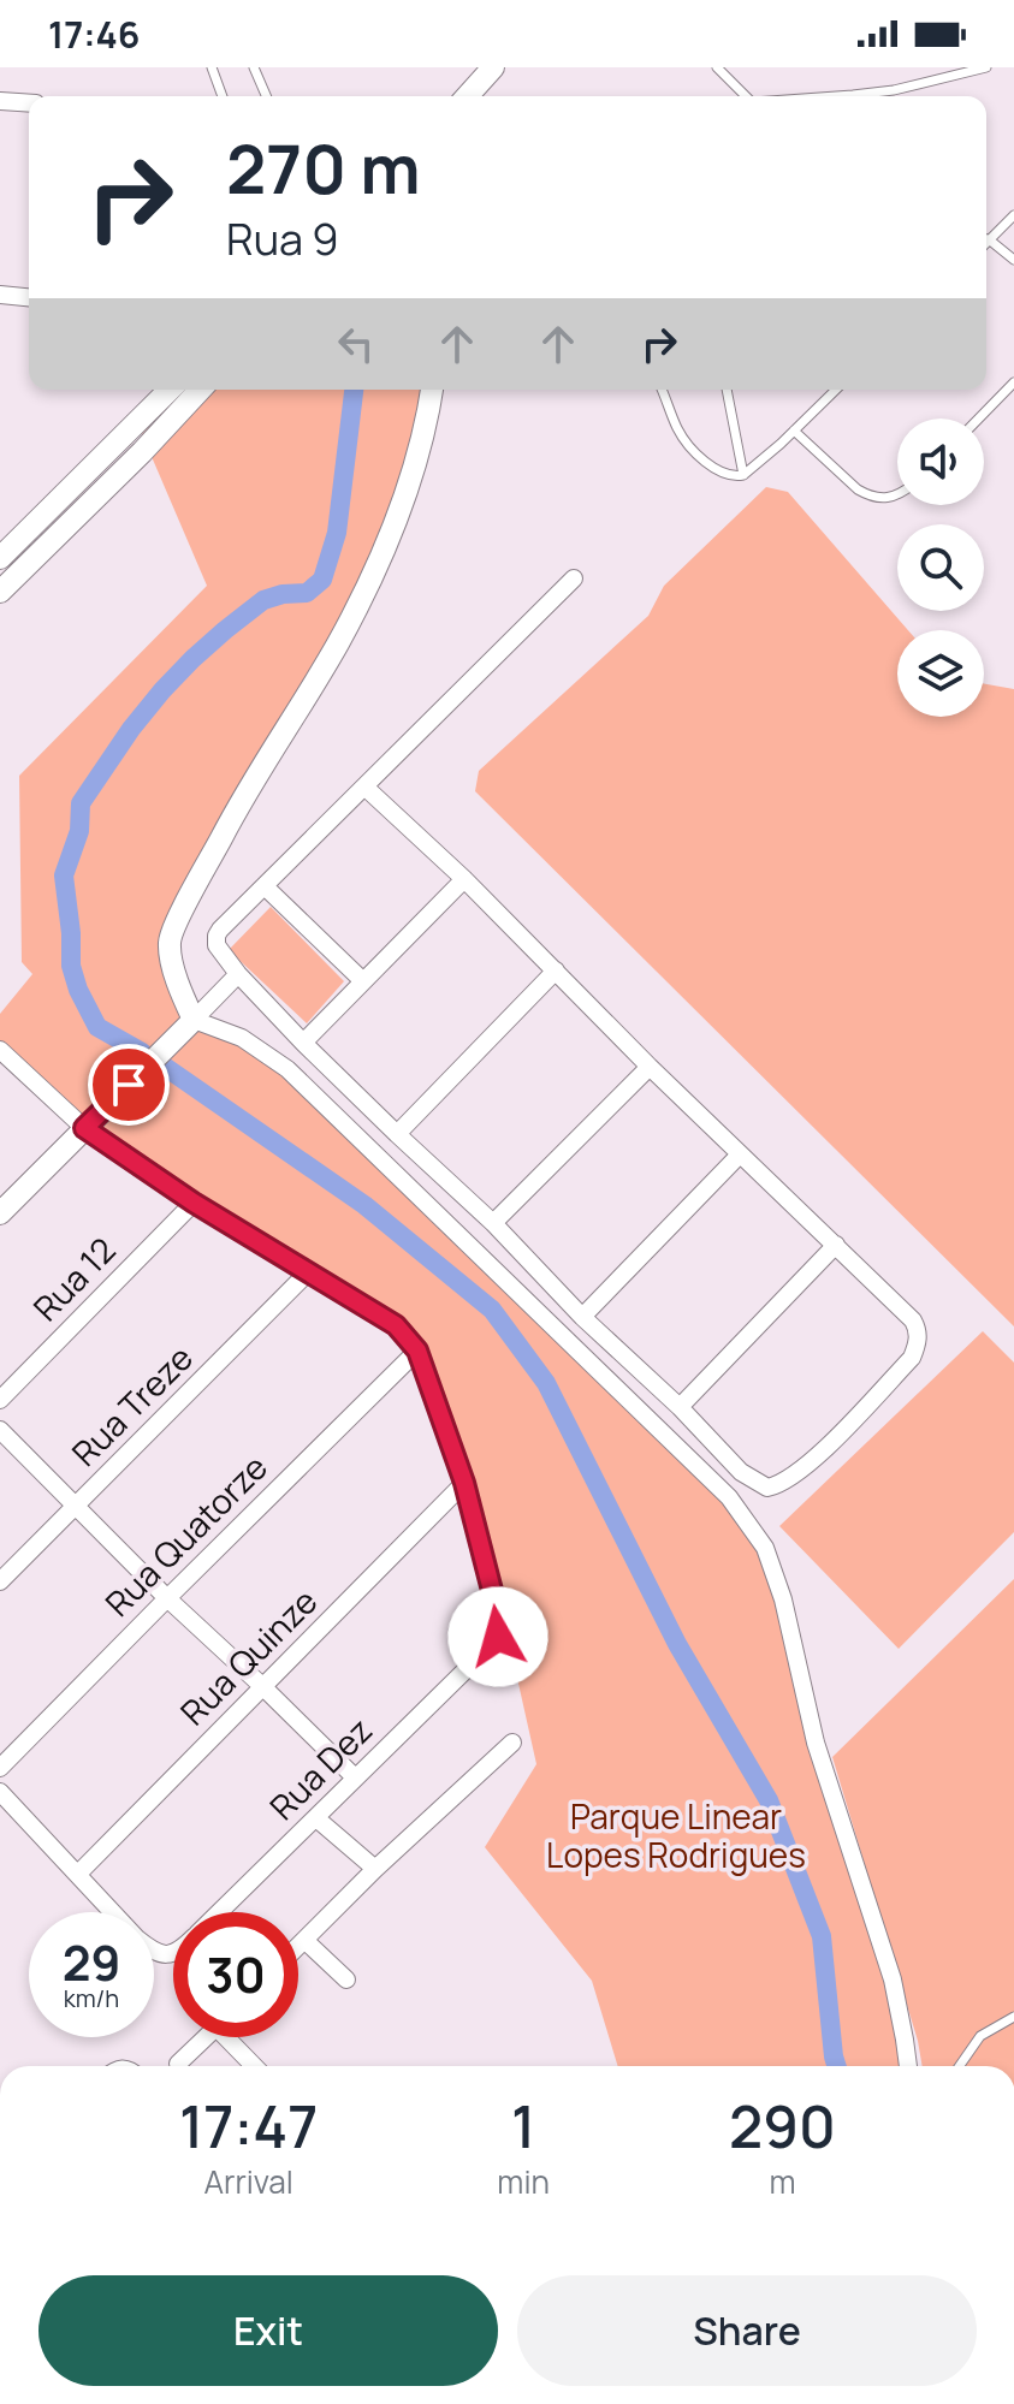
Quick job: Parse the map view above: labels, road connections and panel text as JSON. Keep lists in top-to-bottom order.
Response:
{
  "streets": {
    "street": [
      "Rua 12",
      "Rua Treze",
      "Rua Quatorze",
      "Rua Quinze",
      "Rua Dez"
    ]
  },
  "crossings": [
    ["Rua Quinze", "Rua Dez"]
  ],
  "parks": ["Parque Linear Lopes Rodrigues"],
  "page": {
    "status": "17:46",
    "turn": ["270 m", "Rua 9"],
    "speed": "29 km/h",
    "limit": "30",
    "eta": [
      "17:47",
      "Arrival",
      "1",
      "min",
      "290",
      "m"
    ],
    "buttons": ["Exit", "Share"]
  }
}
